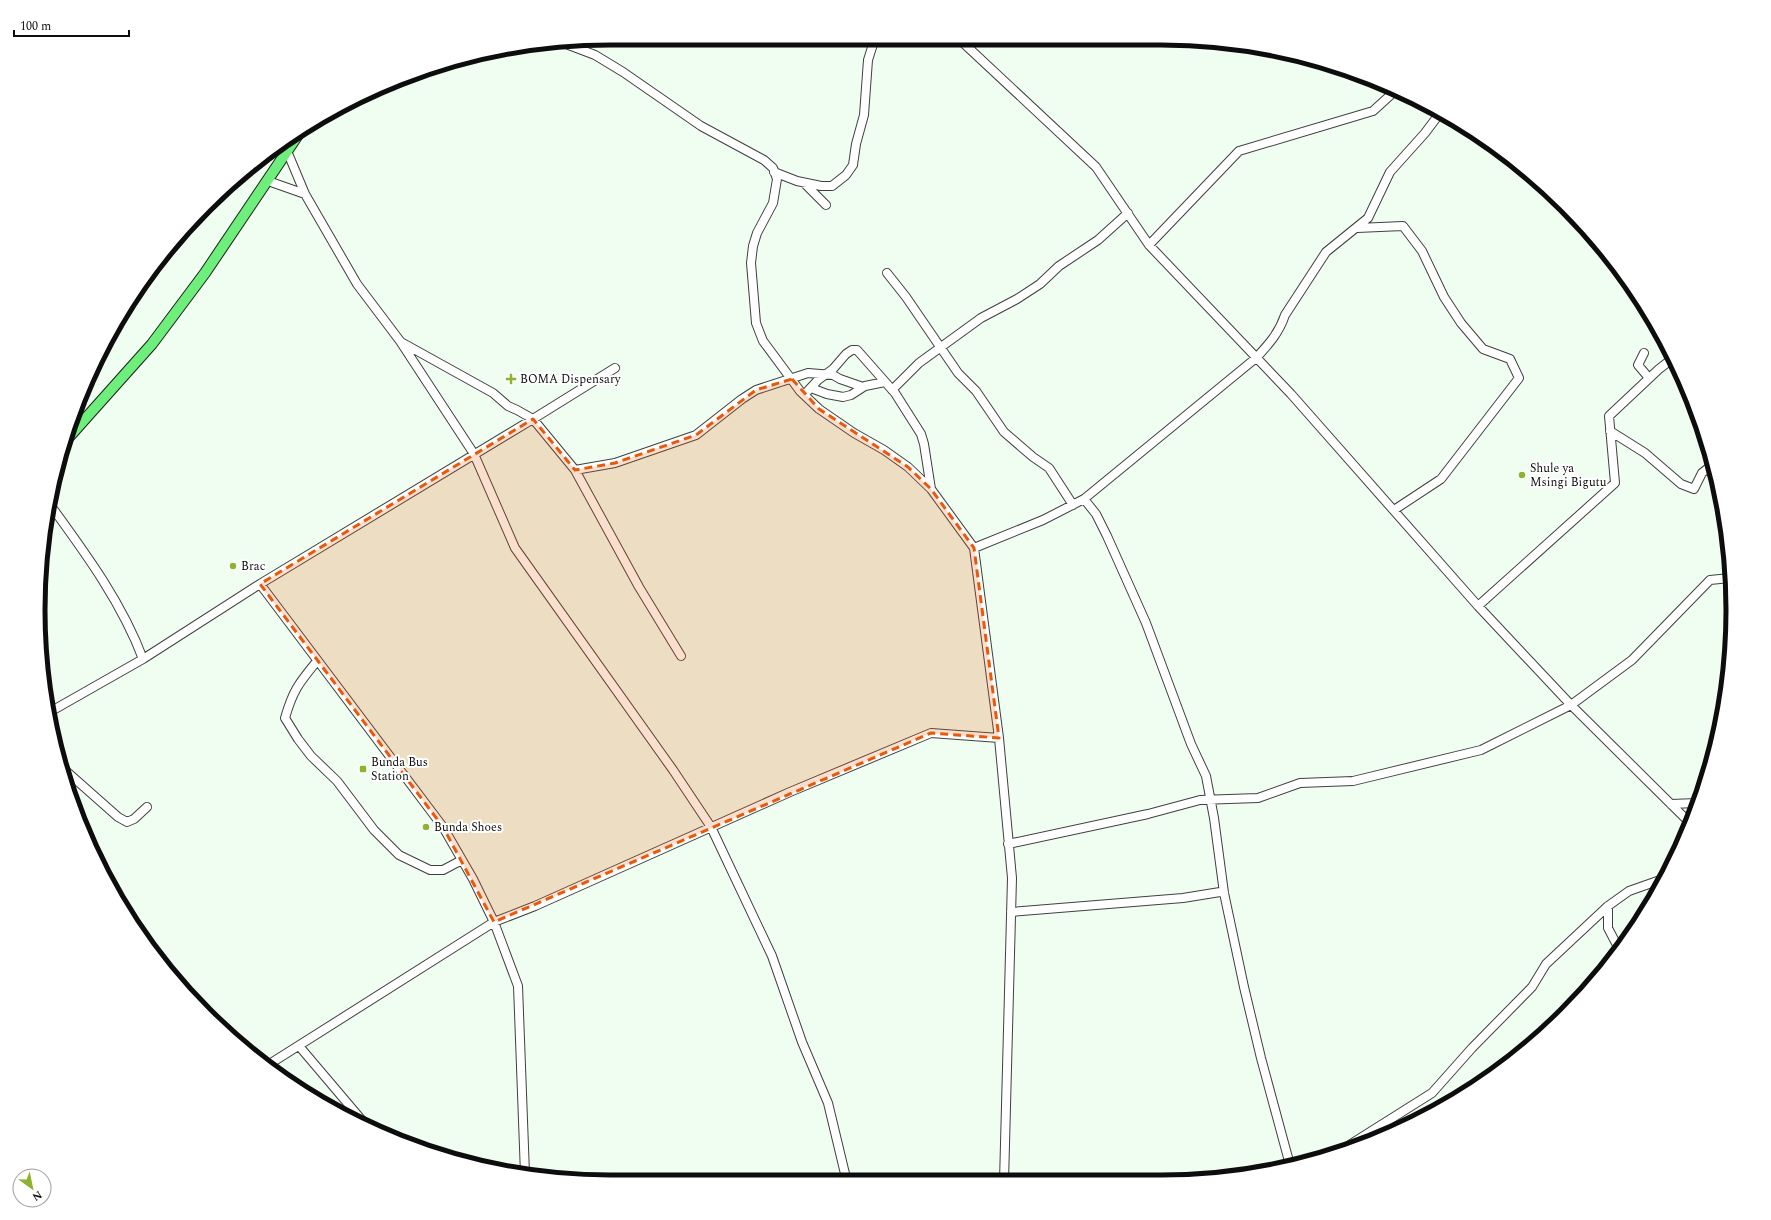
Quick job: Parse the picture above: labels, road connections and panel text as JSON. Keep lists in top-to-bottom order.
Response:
{
  "places": {
    "health": ["BOMA Dispensary"],
    "other": ["Shule ya Msingi Bigutu", "Brac", "Bunda Shoes"],
    "transit": ["Bunda Bus Station"]
  },
  "scale_bar": "100 m",
  "north": "bottom right"
}
